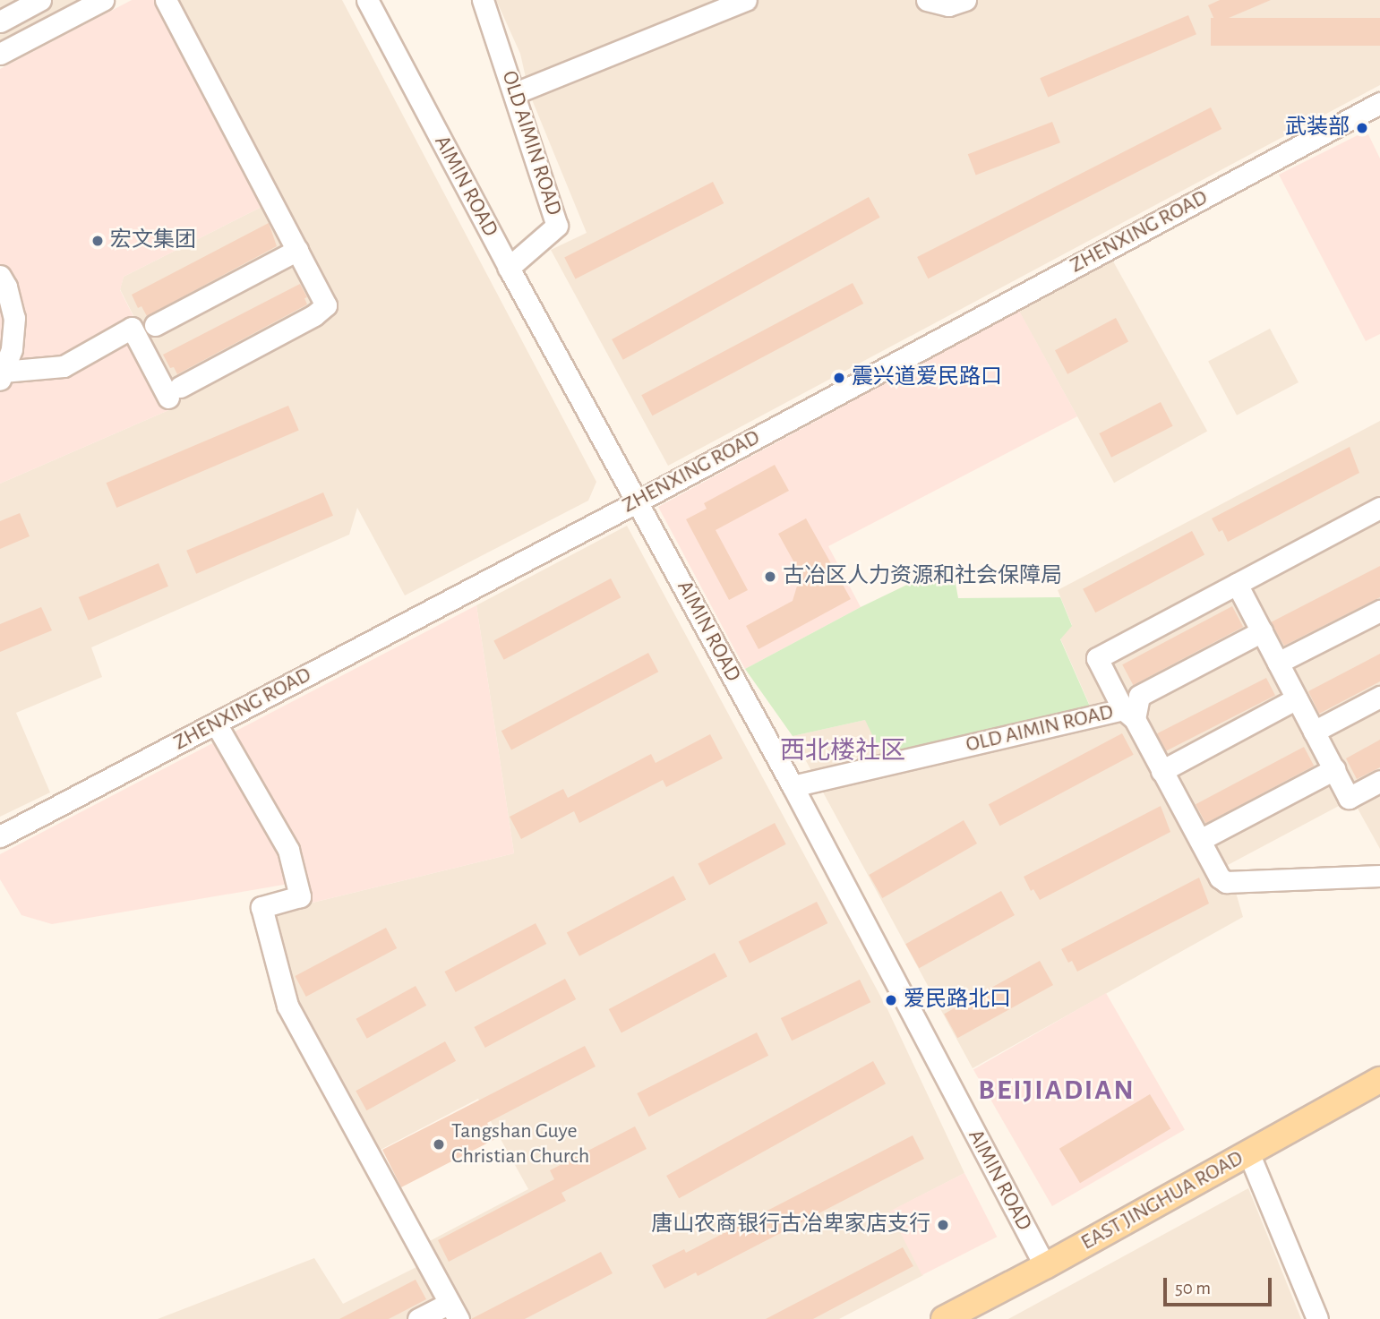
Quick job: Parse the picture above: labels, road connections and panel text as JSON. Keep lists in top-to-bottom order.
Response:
{
  "streets": {
    "main road": ["EAST JINGHUA ROAD"],
    "street": ["OLD AIMIN ROAD", "AIMIN ROAD", "ZHENXING ROAD"]
  },
  "crossings": [
    ["OLD AIMIN ROAD", "AIMIN ROAD"],
    ["AIMIN ROAD", "ZHENXING ROAD"],
    ["AIMIN ROAD", "EAST JINGHUA ROAD"]
  ],
  "districts": ["西北楼社区", "BEIJIADIAN"],
  "places": [
    "武装部",
    "宏文集团",
    "震兴道爱民路口",
    "古冶区人力资源和社会保障局",
    "爱民路北口",
    "Tangshan Guye Christian Church",
    "唐山农商银行古冶卑家店支行"
  ],
  "scale_bar": "50 m"
}
